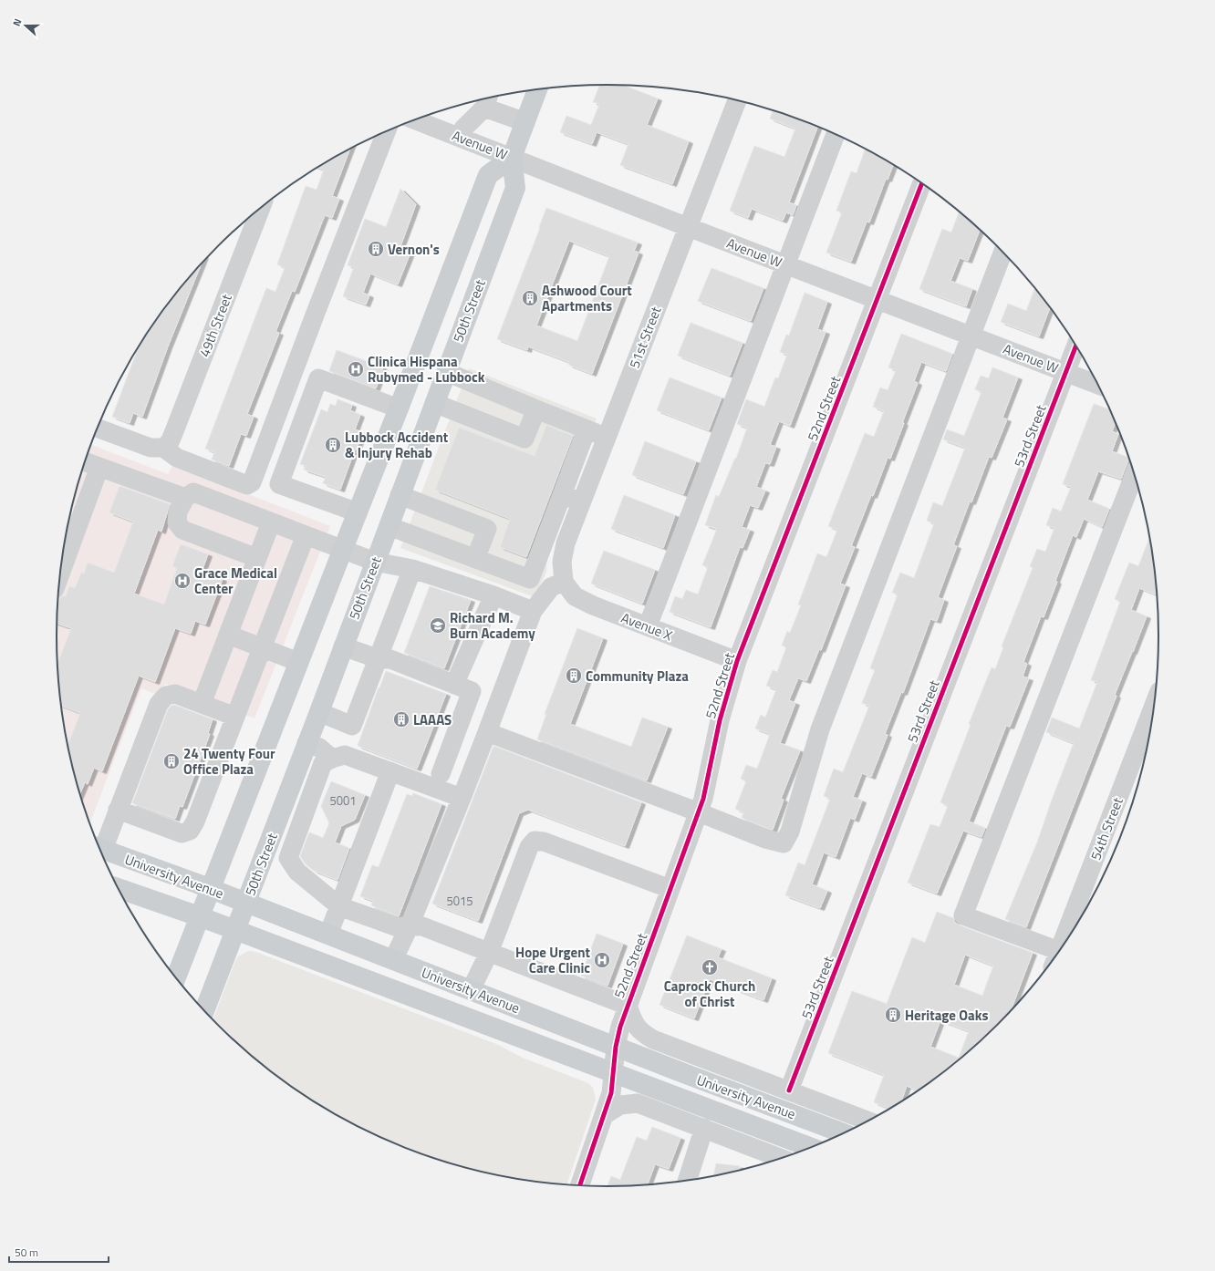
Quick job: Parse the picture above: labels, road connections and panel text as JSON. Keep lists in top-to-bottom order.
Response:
{
  "streets": {
    "main road": ["50th Street", "University Avenue"],
    "street": [
      "Avenue W",
      "49th Street",
      "51st Street",
      "52nd Street",
      "53rd Street",
      "Avenue X",
      "54th Street"
    ]
  },
  "crossings": [
    ["Avenue W", "50th Street"],
    ["Avenue W", "51st Street"],
    ["Avenue W", "52nd Street"],
    ["Avenue W", "53rd Street"],
    ["50th Street", "University Avenue"],
    ["51st Street", "Avenue X"],
    ["52nd Street", "Avenue X"],
    ["52nd Street", "University Avenue"]
  ],
  "places": {
    "building": [
      "Vernon's",
      "Ashwood Court Apartments",
      "Lubbock Accident & Injury Rehab",
      "Community Plaza",
      "LAAAS",
      "24 Twenty Four Office Plaza",
      "Heritage Oaks"
    ],
    "hospital": ["Clinica Hispana Rubymed - Lubbock", "Grace Medical Center", "Hope Urgent Care Clinic"],
    "school or university": ["Richard M. Burn Academy"],
    "church": ["Caprock Church of Christ"]
  },
  "house_numbers": ["5001", "5015"],
  "scale_bar": "50 m",
  "north": "left"
}
